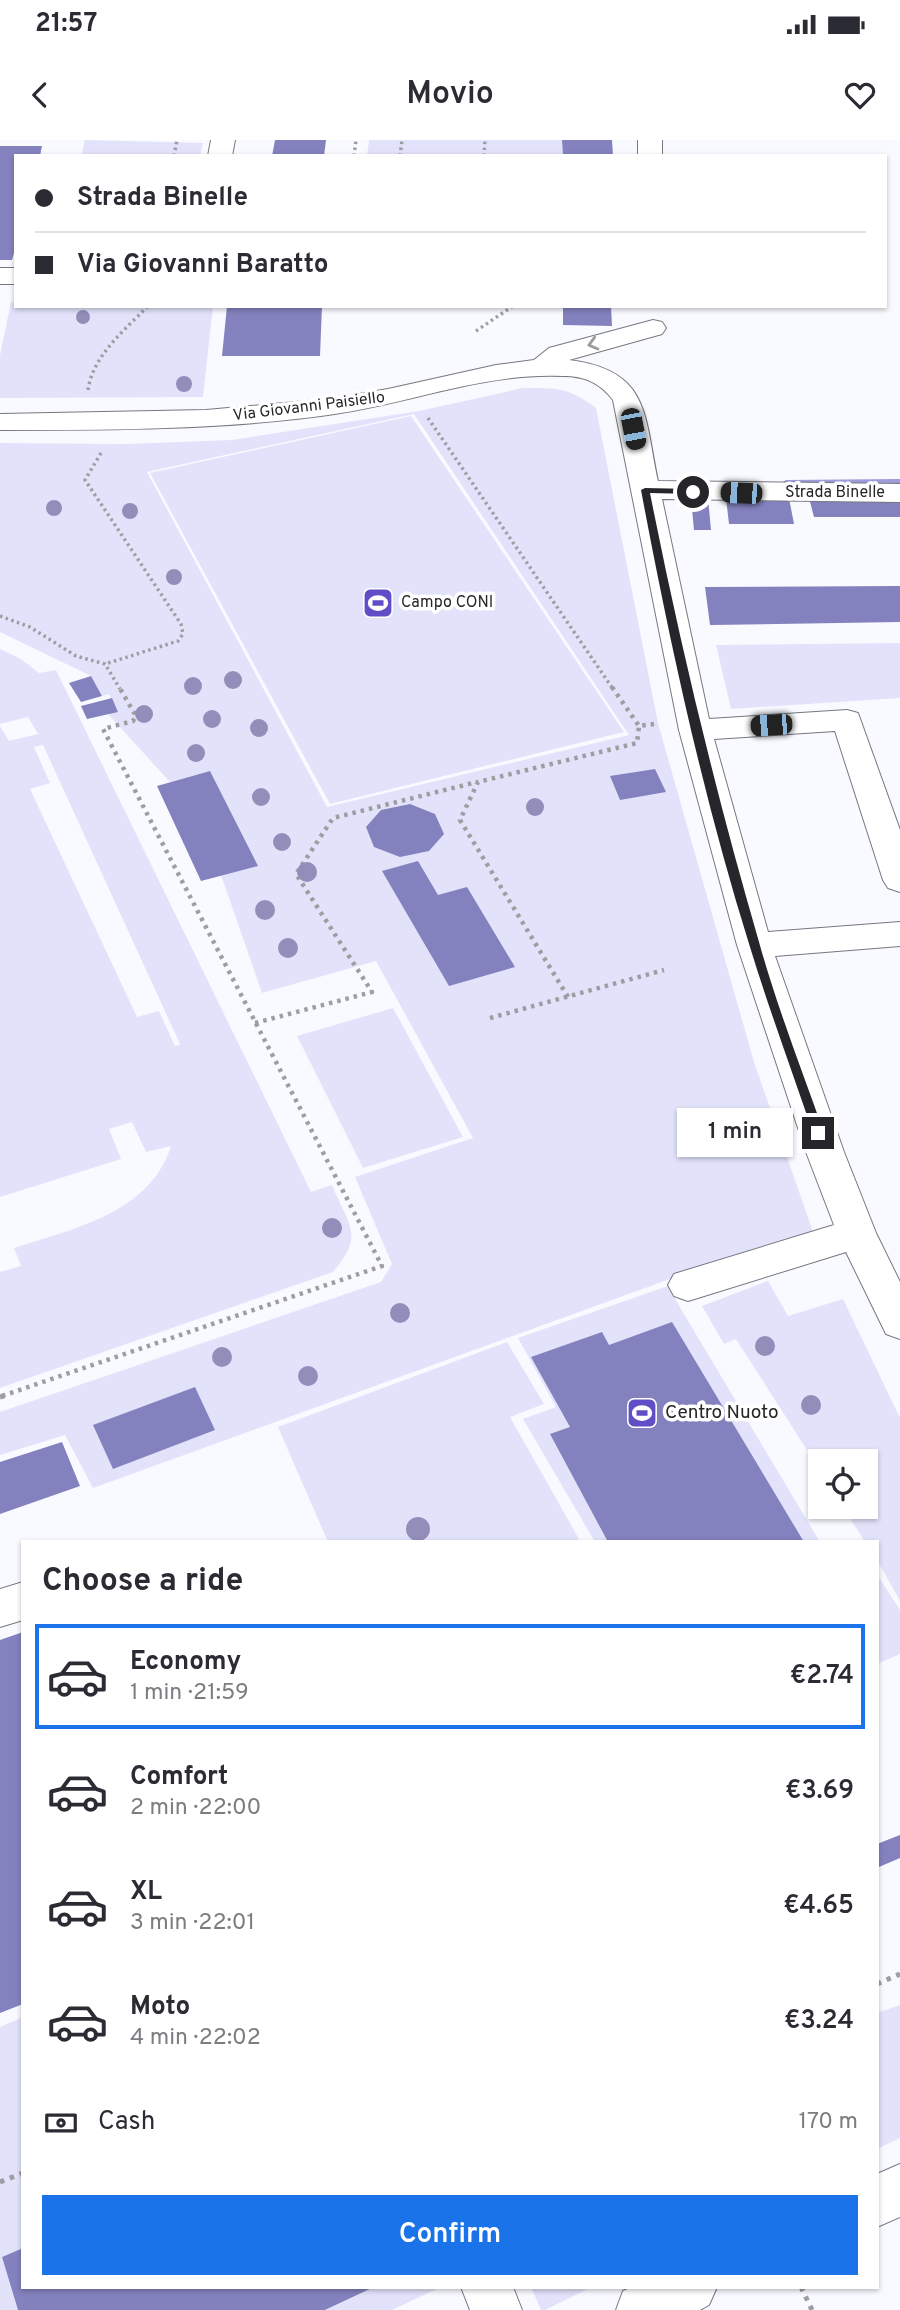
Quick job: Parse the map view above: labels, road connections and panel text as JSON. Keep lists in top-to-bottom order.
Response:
{
  "streets": {
    "street": ["Via Giovanni Paisiello", "Strada Binelle"]
  },
  "places": {
    "sports": ["Campo CONI", "Centro Nuoto"]
  },
  "page": {
    "status": "21:57",
    "header": "Movio",
    "banner": ["Strada Binelle", "Via Giovanni Baratto"],
    "bubble": "1 min",
    "heading": "Choose a ride",
    "list": [
      {
        "name": "Economy",
        "note": "1 min · 21:59",
        "value": "€2.74"
      },
      {
        "name": "Comfort",
        "note": "2 min · 22:00",
        "value": "€3.69"
      },
      {
        "name": "XL",
        "note": "3 min · 22:01",
        "value": "€4.65"
      },
      {
        "name": "Moto",
        "note": "4 min · 22:02",
        "value": "€3.24"
      }
    ],
    "pay": ["Cash", "170 m"],
    "buttons": "Confirm"
  }
}
